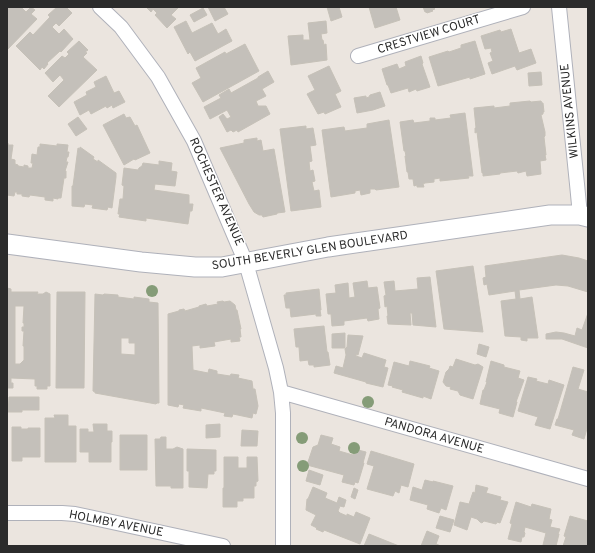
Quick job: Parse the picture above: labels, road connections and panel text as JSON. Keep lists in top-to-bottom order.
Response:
{
  "streets": {
    "main road": ["SOUTH BEVERLY GLEN BOULEVARD"],
    "street": [
      "CRESTVIEW COURT",
      "WILKINS AVENUE",
      "ROCHESTER AVENUE",
      "PANDORA AVENUE",
      "HOLMBY AVENUE"
    ]
  },
  "crossings": [
    ["WILKINS AVENUE", "SOUTH BEVERLY GLEN BOULEVARD"],
    ["ROCHESTER AVENUE", "SOUTH BEVERLY GLEN BOULEVARD"],
    ["ROCHESTER AVENUE", "PANDORA AVENUE"]
  ]
}
